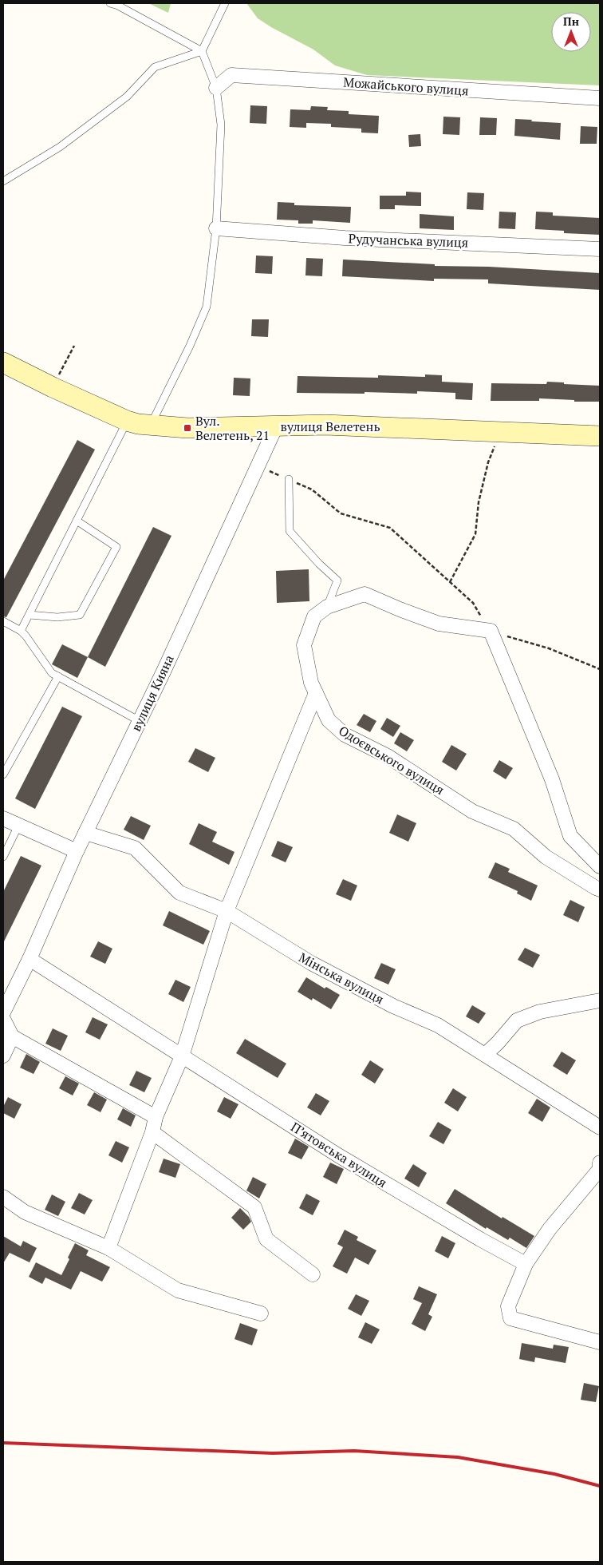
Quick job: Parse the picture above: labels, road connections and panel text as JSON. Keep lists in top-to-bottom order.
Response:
{
  "streets": {
    "street": [
      "Можайського вулиця",
      "Рудучанська вулиця",
      "вулиця Велетень",
      "вулиця Кияна",
      "Одоєвського вулиця",
      "Мінська вулиця",
      "П’ятовська вулиця"
    ]
  },
  "crossings": [
    ["вулиця Велетень", "вулиця Кияна"],
    ["вулиця Кияна", "Мінська вулиця"],
    ["вулиця Кияна", "П’ятовська вулиця"]
  ],
  "places": {
    "transit": ["Вул. Велетень, 21"]
  },
  "north": "top"
}
